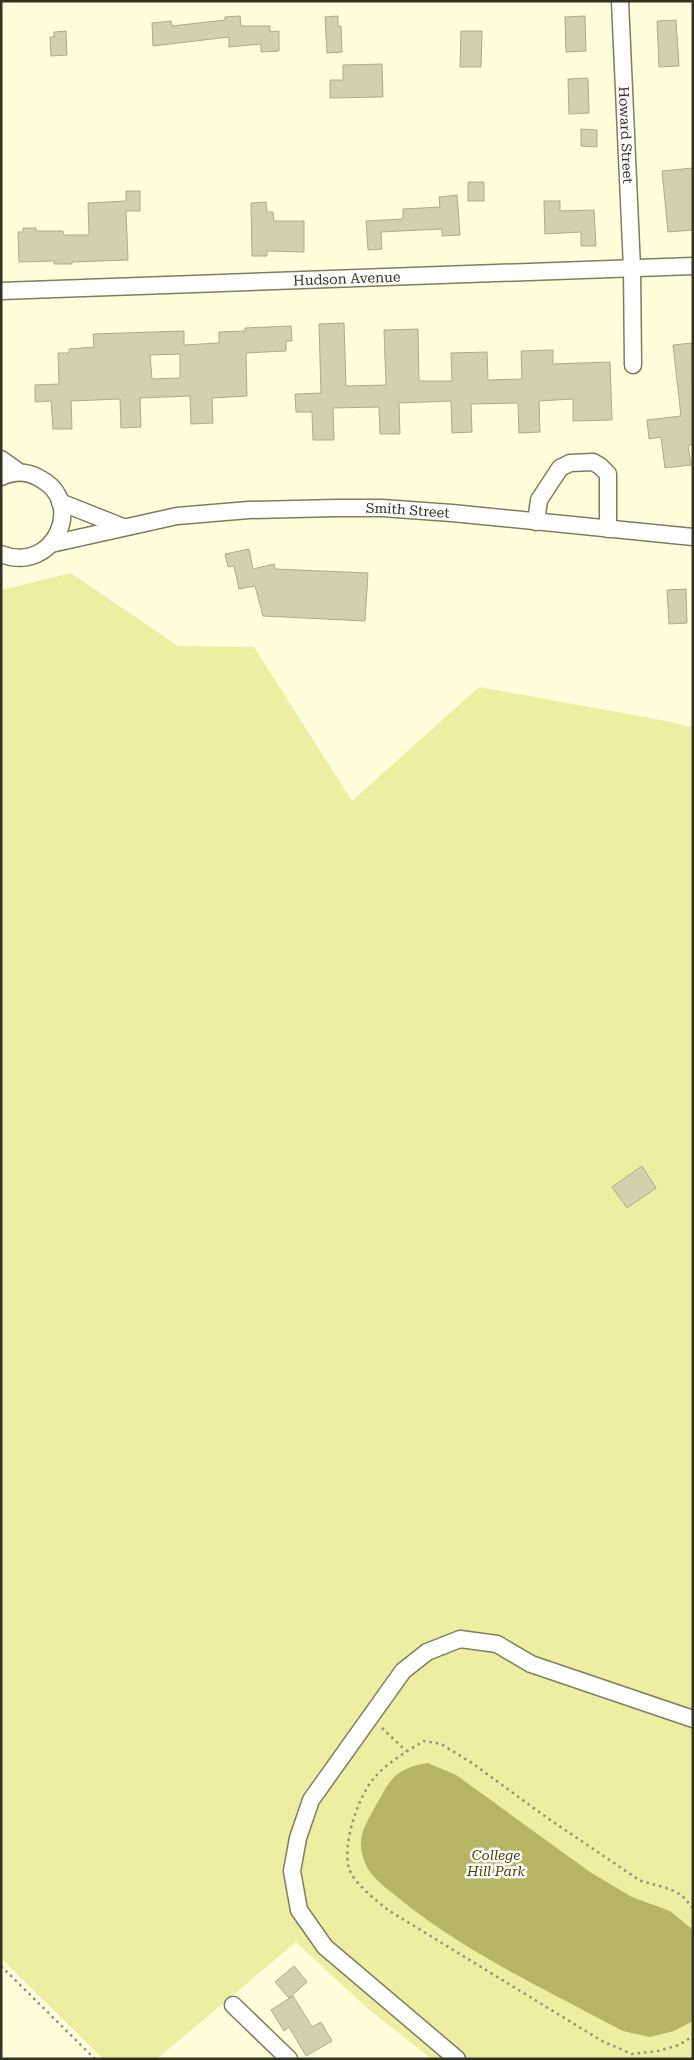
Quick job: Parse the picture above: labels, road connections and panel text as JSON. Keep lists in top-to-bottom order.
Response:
{
  "streets": {
    "street": ["Howard Street", "Hudson Avenue", "Smith Street"]
  },
  "crossings": [
    ["Howard Street", "Hudson Avenue"]
  ],
  "parks": ["College Hill Park"]
}
